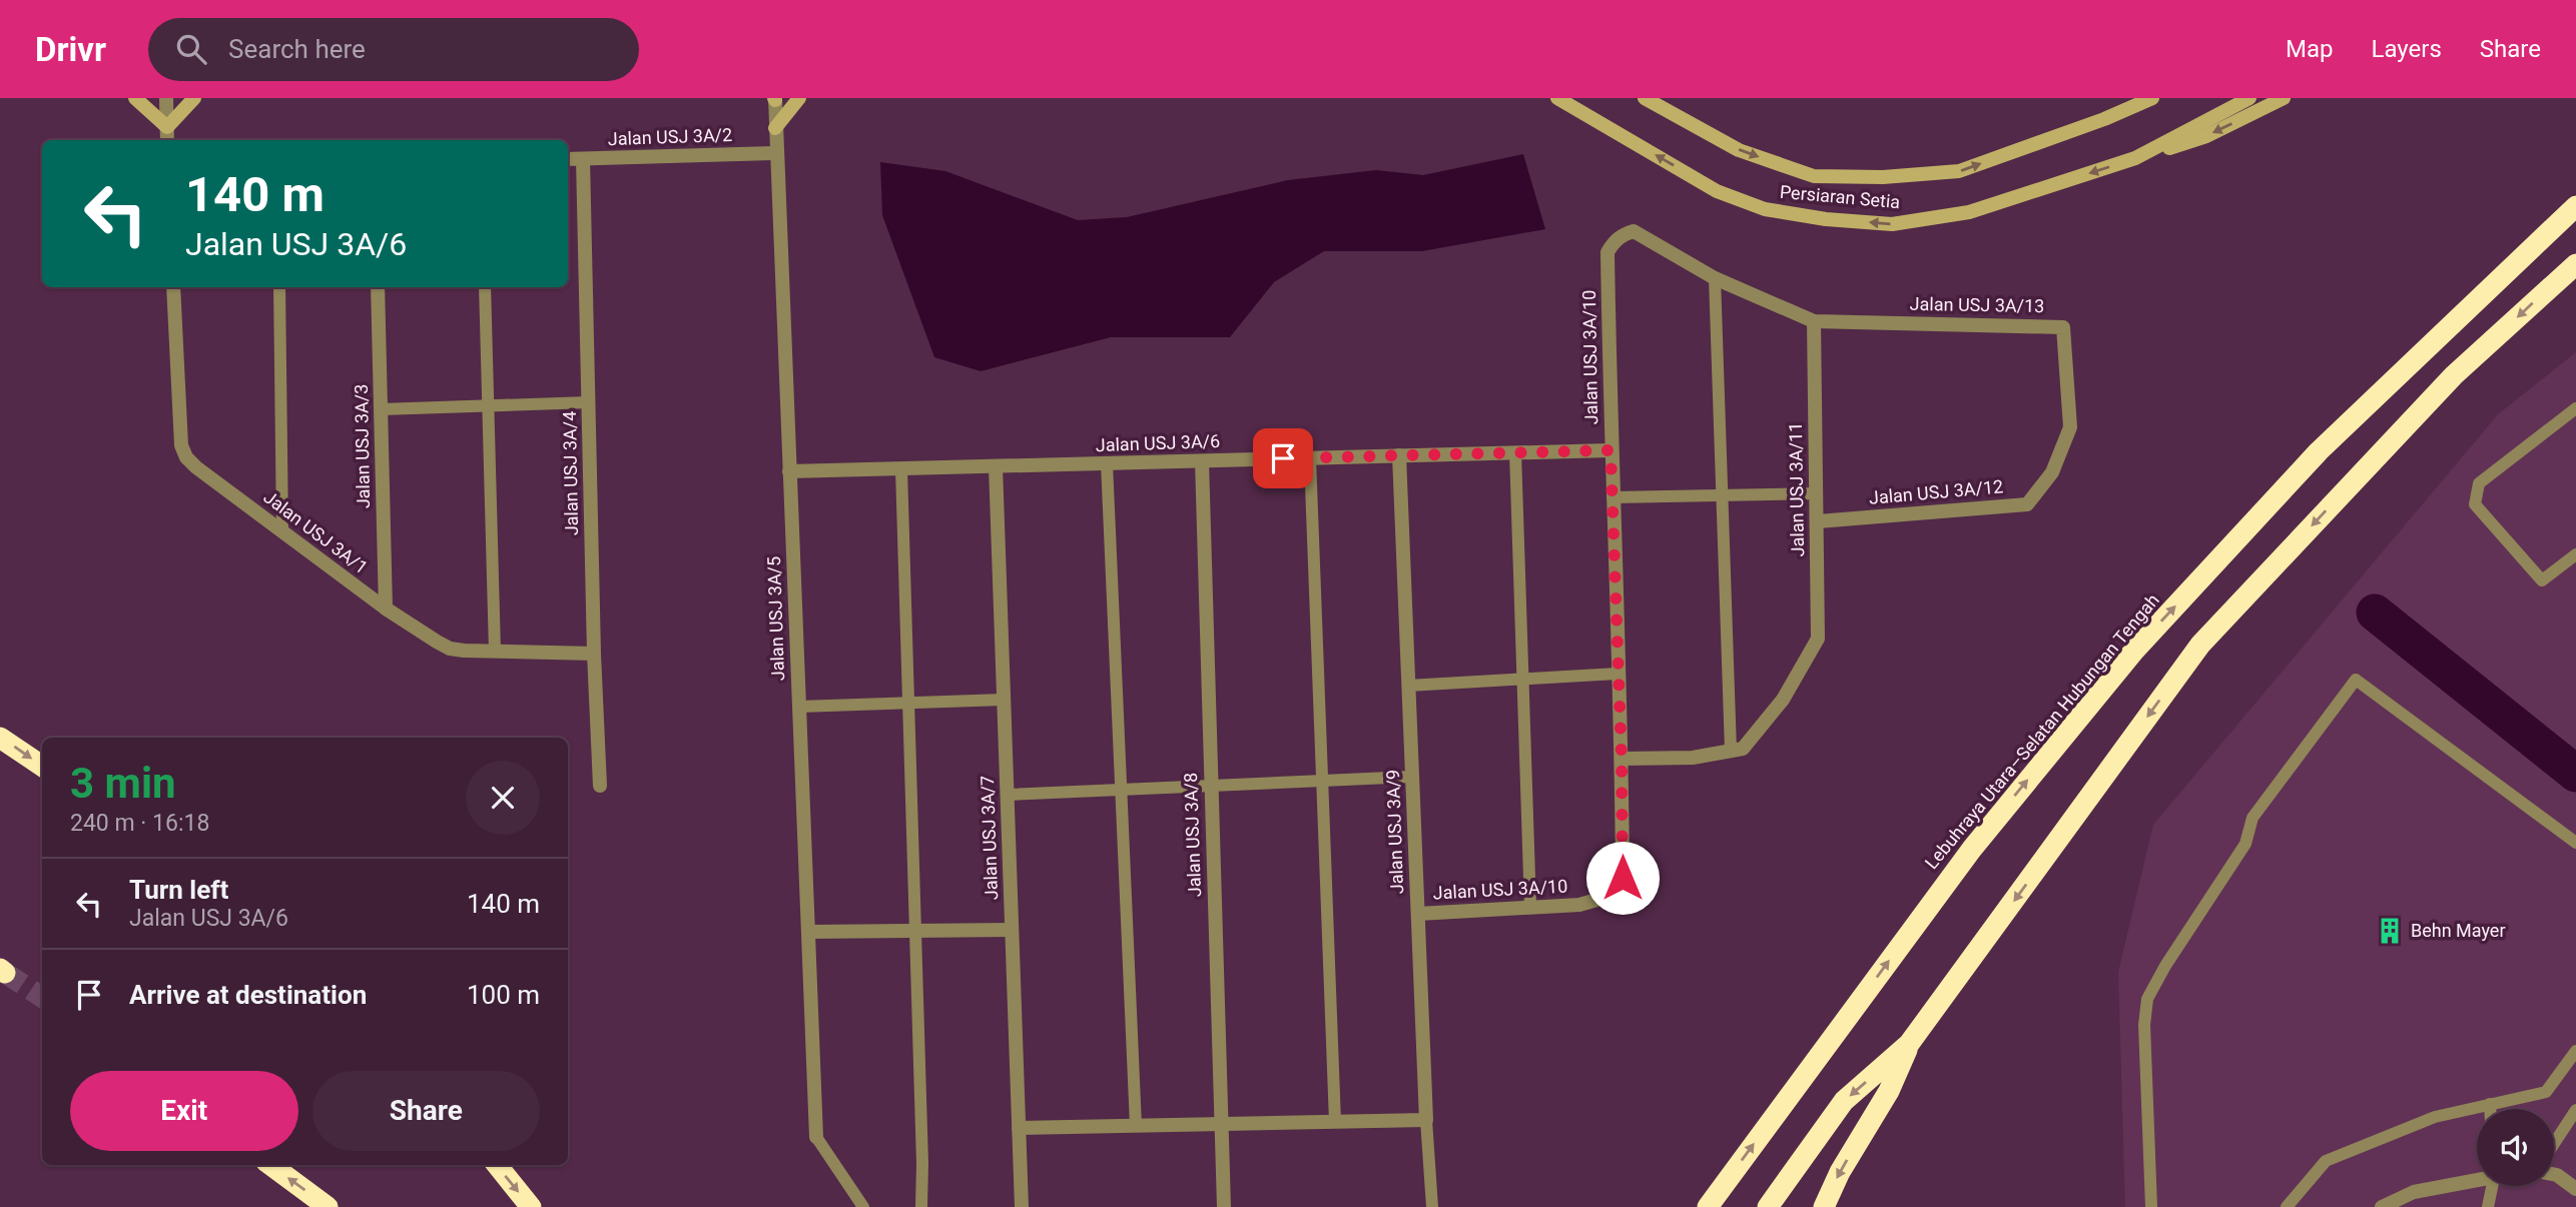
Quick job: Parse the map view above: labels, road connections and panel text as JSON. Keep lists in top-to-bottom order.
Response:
{
  "streets": {
    "highway": ["Lebuhraya Utara–Selatan Hubungan Tengah"],
    "main road": ["Persiaran Setia"],
    "street": [
      "Jalan USJ 3A/2",
      "Jalan USJ 3A/13",
      "Jalan USJ 3A/10",
      "Jalan USJ 3A/6",
      "Jalan USJ 3A/3",
      "Jalan USJ 3A/4",
      "Jalan USJ 3A/11",
      "Jalan USJ 3A/12",
      "Jalan USJ 3A/1",
      "Jalan USJ 3A/5",
      "Jalan USJ 3A/9",
      "Jalan USJ 3A/8",
      "Jalan USJ 3A/7"
    ]
  },
  "crossings": [
    ["Jalan USJ 3A/2", "Jalan USJ 3A/4"],
    ["Jalan USJ 3A/2", "Jalan USJ 3A/5"],
    ["Jalan USJ 3A/13", "Jalan USJ 3A/11"],
    ["Jalan USJ 3A/13", "Jalan USJ 3A/12"],
    ["Jalan USJ 3A/10", "Jalan USJ 3A/6"],
    ["Jalan USJ 3A/10", "Jalan USJ 3A/11"],
    ["Jalan USJ 3A/10", "Jalan USJ 3A/9"],
    ["Jalan USJ 3A/6", "Jalan USJ 3A/5"],
    ["Jalan USJ 3A/6", "Jalan USJ 3A/9"],
    ["Jalan USJ 3A/6", "Jalan USJ 3A/8"],
    ["Jalan USJ 3A/6", "Jalan USJ 3A/7"],
    ["Jalan USJ 3A/3", "Jalan USJ 3A/1"],
    ["Jalan USJ 3A/4", "Jalan USJ 3A/1"],
    ["Jalan USJ 3A/11", "Jalan USJ 3A/12"]
  ],
  "places": {
    "building": ["Behn Mayer"]
  },
  "page": {
    "header": "Drivr",
    "search": "Search here",
    "nav": ["Map", "Layers", "Share"],
    "turn": ["140 m", "Jalan USJ 3A/6"],
    "heading": ["3 min", "240 m · 16:18"],
    "list": [
      {
        "name": "Turn left",
        "note": "Jalan USJ 3A/6",
        "value": "140 m"
      },
      {
        "name": "Arrive at destination",
        "value": "100 m"
      }
    ],
    "buttons": ["Exit", "Share"]
  }
}
